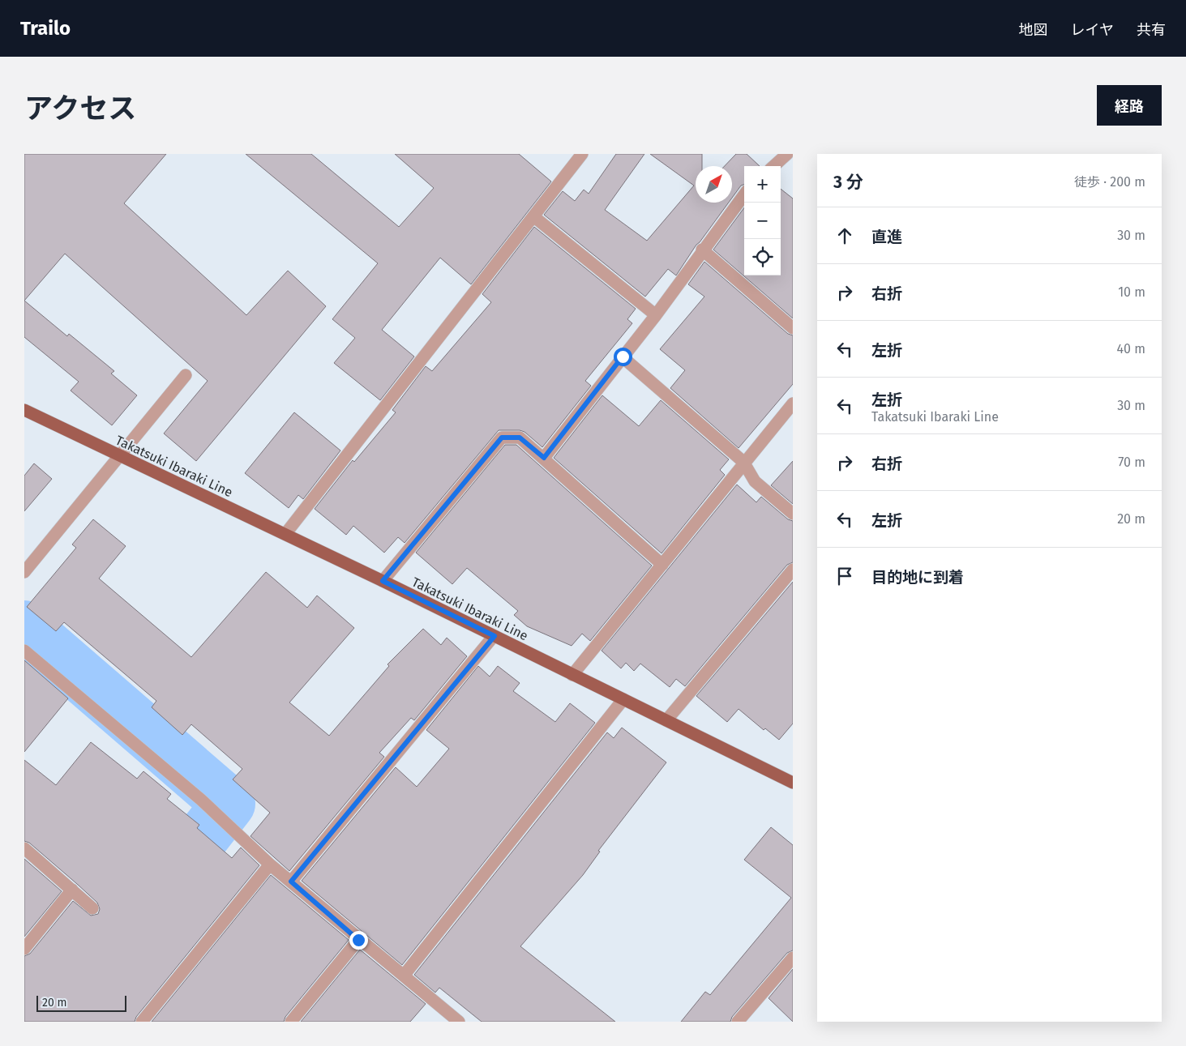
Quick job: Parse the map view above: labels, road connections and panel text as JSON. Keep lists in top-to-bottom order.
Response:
{
  "streets": {
    "main road": ["Takatsuki Ibaraki Line"]
  },
  "scale_bar": "20 m",
  "north": "top right",
  "page": {
    "header": "Trailo",
    "nav": ["地図", "レイヤ", "共有"],
    "title": "アクセス",
    "buttons": "経路",
    "heading": ["3 分", "徒歩 · 200 m"],
    "map_buttons": ["+", "−"],
    "list": [
      ["直進", "30 m"],
      ["右折", "10 m"],
      ["左折", "40 m"],
      ["左折", "Takatsuki Ibaraki Line", "30 m"],
      ["右折", "70 m"],
      ["左折", "20 m"],
      "目的地に到着"
    ],
    "scale": "20 m"
  }
}
